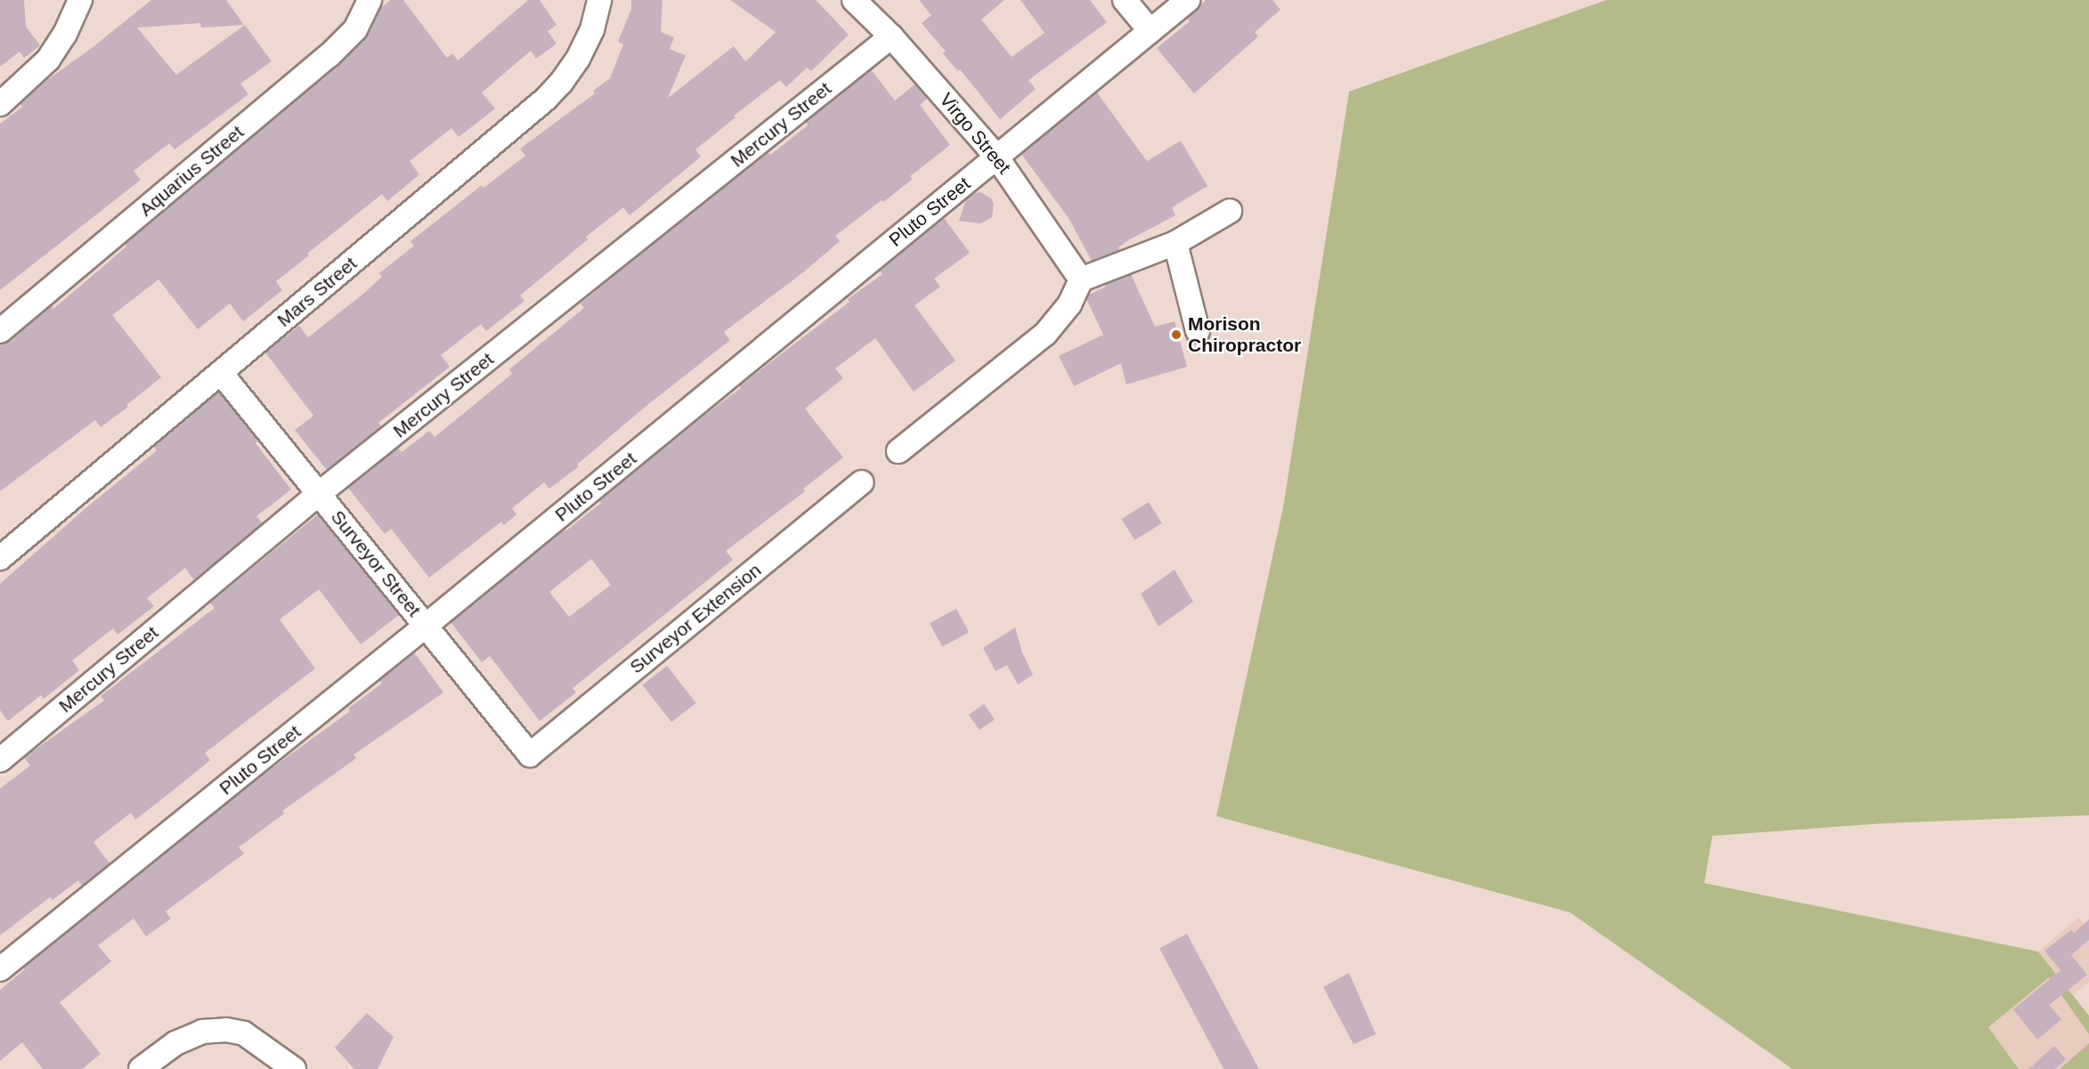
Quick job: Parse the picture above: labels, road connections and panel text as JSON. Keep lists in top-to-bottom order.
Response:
{
  "streets": {
    "street": [
      "Mercury Street",
      "Virgo Street",
      "Aquarius Street",
      "Pluto Street",
      "Mars Street",
      "Surveyor Street",
      "Surveyor Extension"
    ]
  },
  "crossings": [
    ["Mercury Street", "Virgo Street"],
    ["Mercury Street", "Surveyor Street"],
    ["Virgo Street", "Pluto Street"],
    ["Pluto Street", "Surveyor Street"],
    ["Mars Street", "Surveyor Street"],
    ["Surveyor Street", "Surveyor Extension"]
  ],
  "places": ["Morison Chiropractor"]
}
